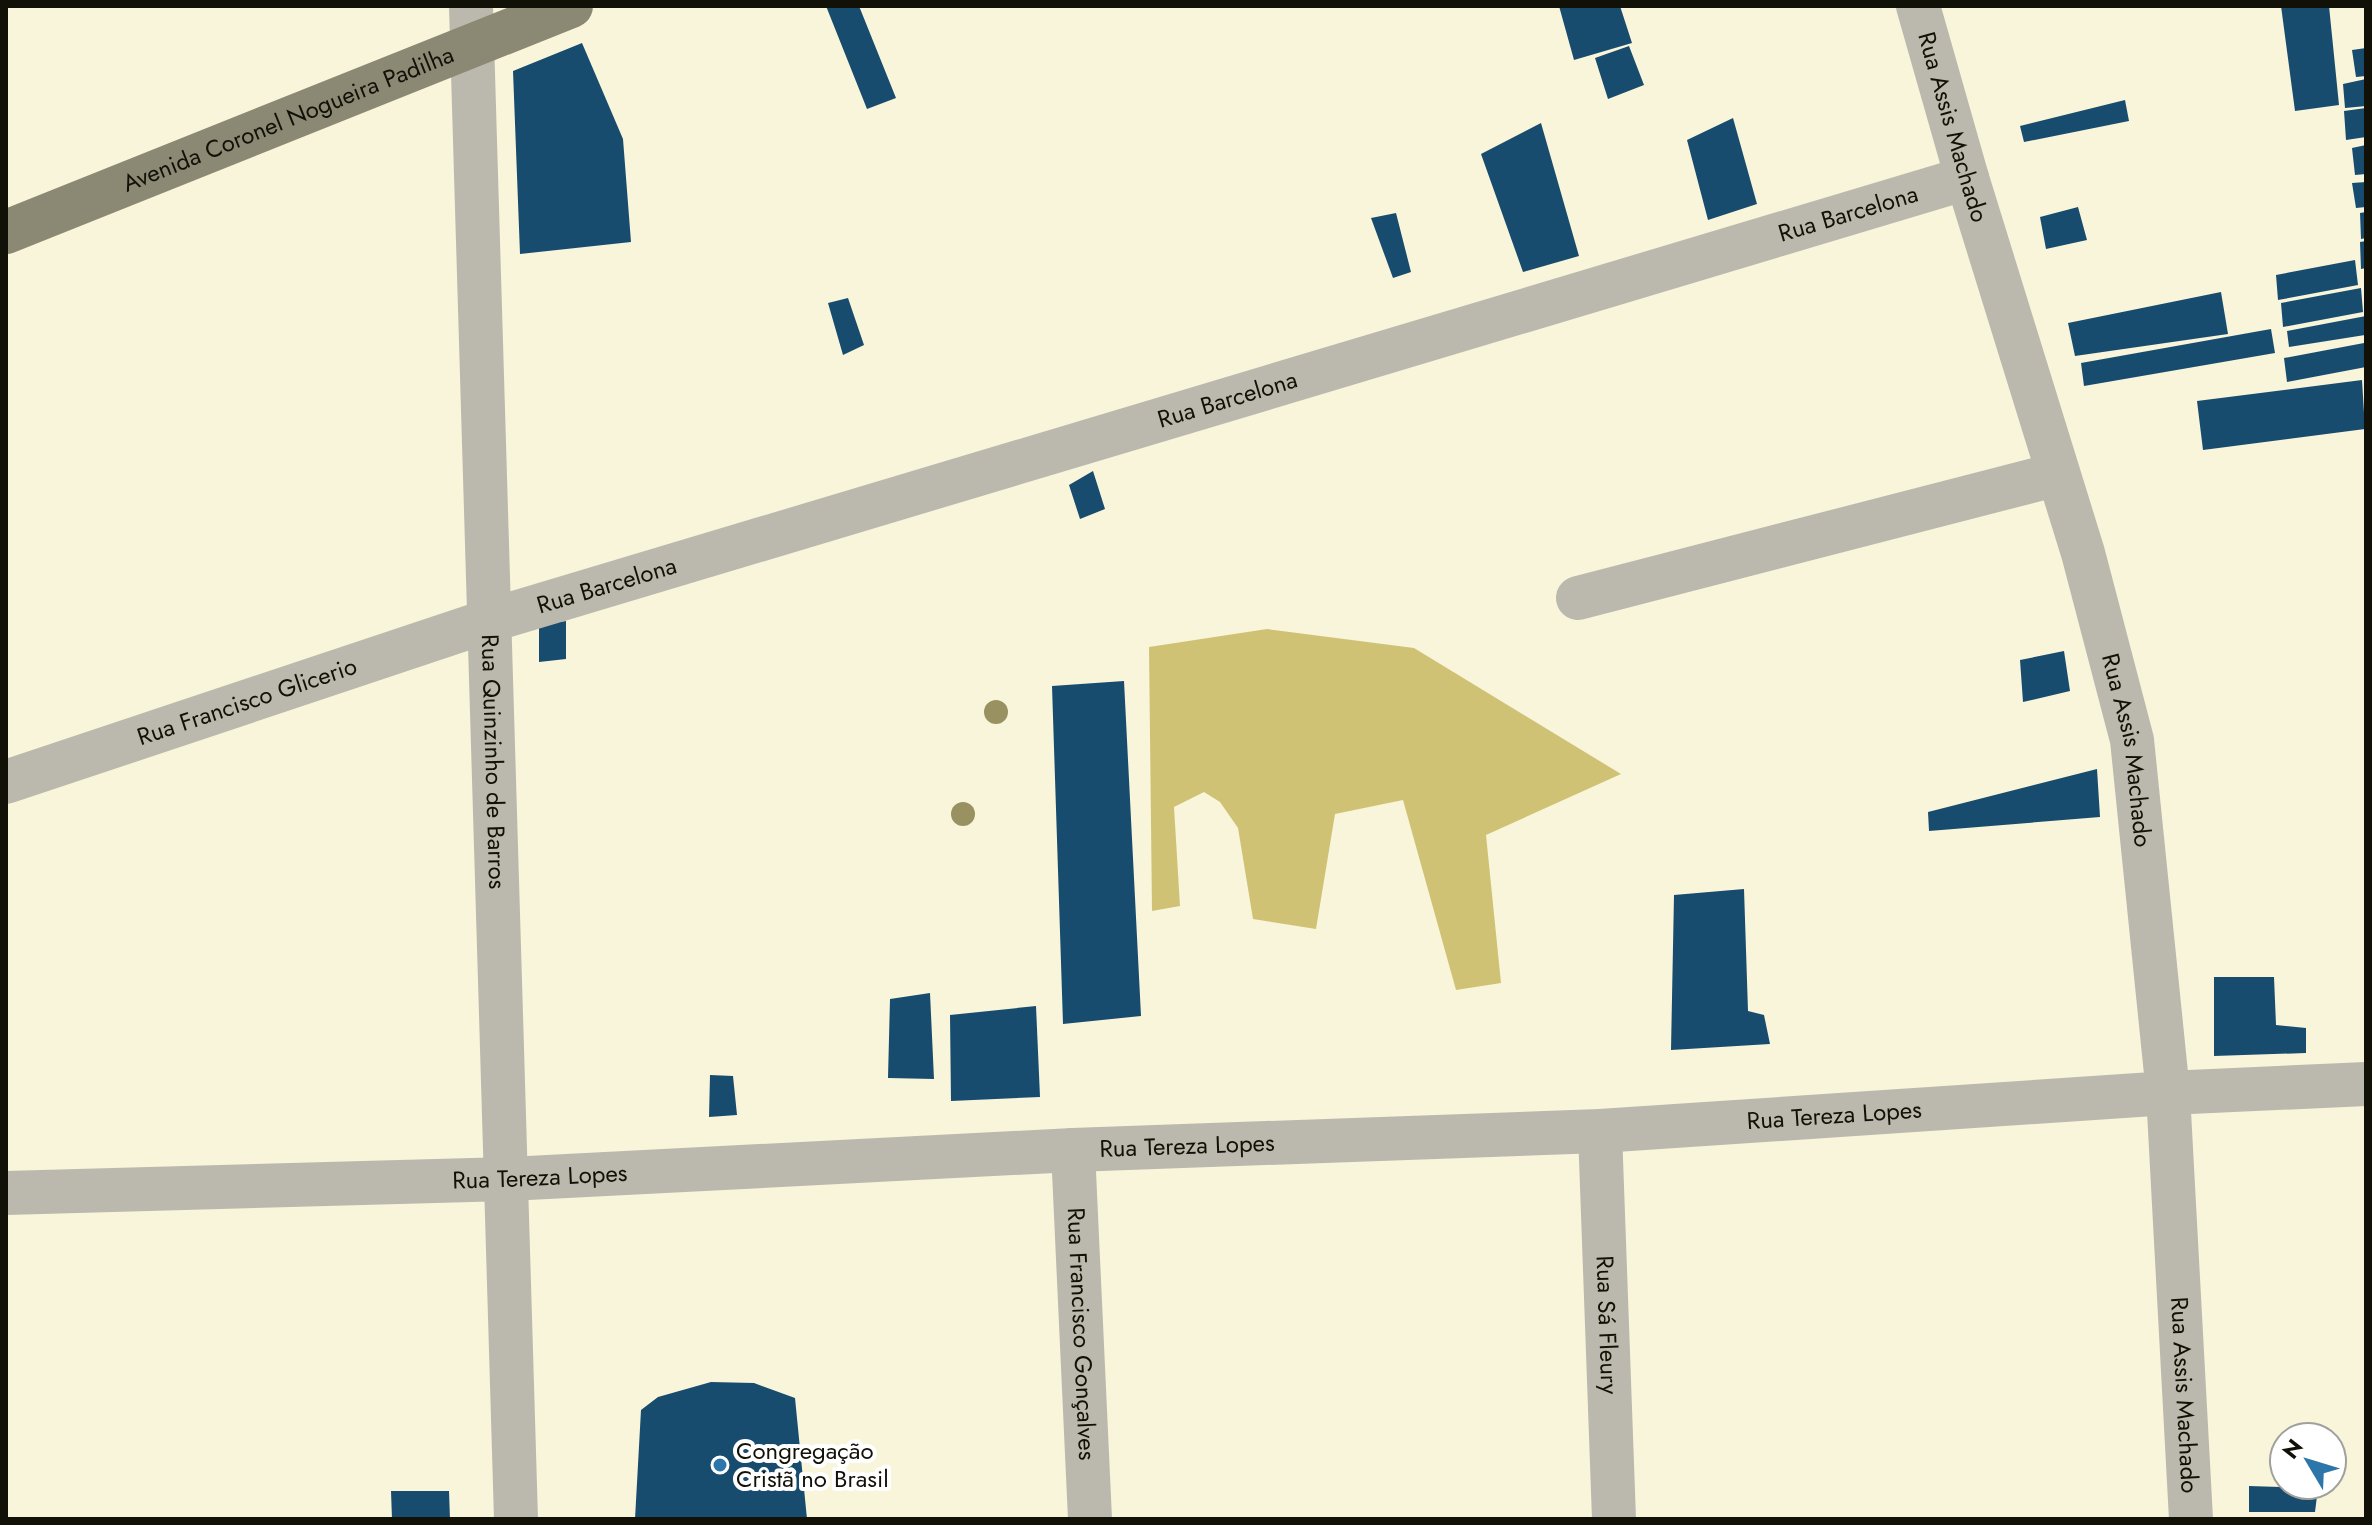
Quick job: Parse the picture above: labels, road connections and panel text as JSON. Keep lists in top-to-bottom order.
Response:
{
  "streets": {
    "main road": ["Avenida Coronel Nogueira Padilha"],
    "street": [
      "Rua Assis Machado",
      "Rua Barcelona",
      "Rua Francisco Glicerio",
      "Rua Quinzinho de Barros",
      "Rua Tereza Lopes",
      "Rua Sá Fleury",
      "Rua Francisco Gonçalves"
    ]
  },
  "crossings": [
    ["Avenida Coronel Nogueira Padilha", "Rua Quinzinho de Barros"],
    ["Rua Assis Machado", "Rua Barcelona"],
    ["Rua Assis Machado", "Rua Tereza Lopes"],
    ["Rua Barcelona", "Rua Francisco Glicerio"],
    ["Rua Barcelona", "Rua Quinzinho de Barros"],
    ["Rua Francisco Glicerio", "Rua Quinzinho de Barros"],
    ["Rua Quinzinho de Barros", "Rua Tereza Lopes"],
    ["Rua Tereza Lopes", "Rua Sá Fleury"],
    ["Rua Tereza Lopes", "Rua Francisco Gonçalves"]
  ],
  "places": ["Congregação Cristã no Brasil"],
  "north": "top left"
}
